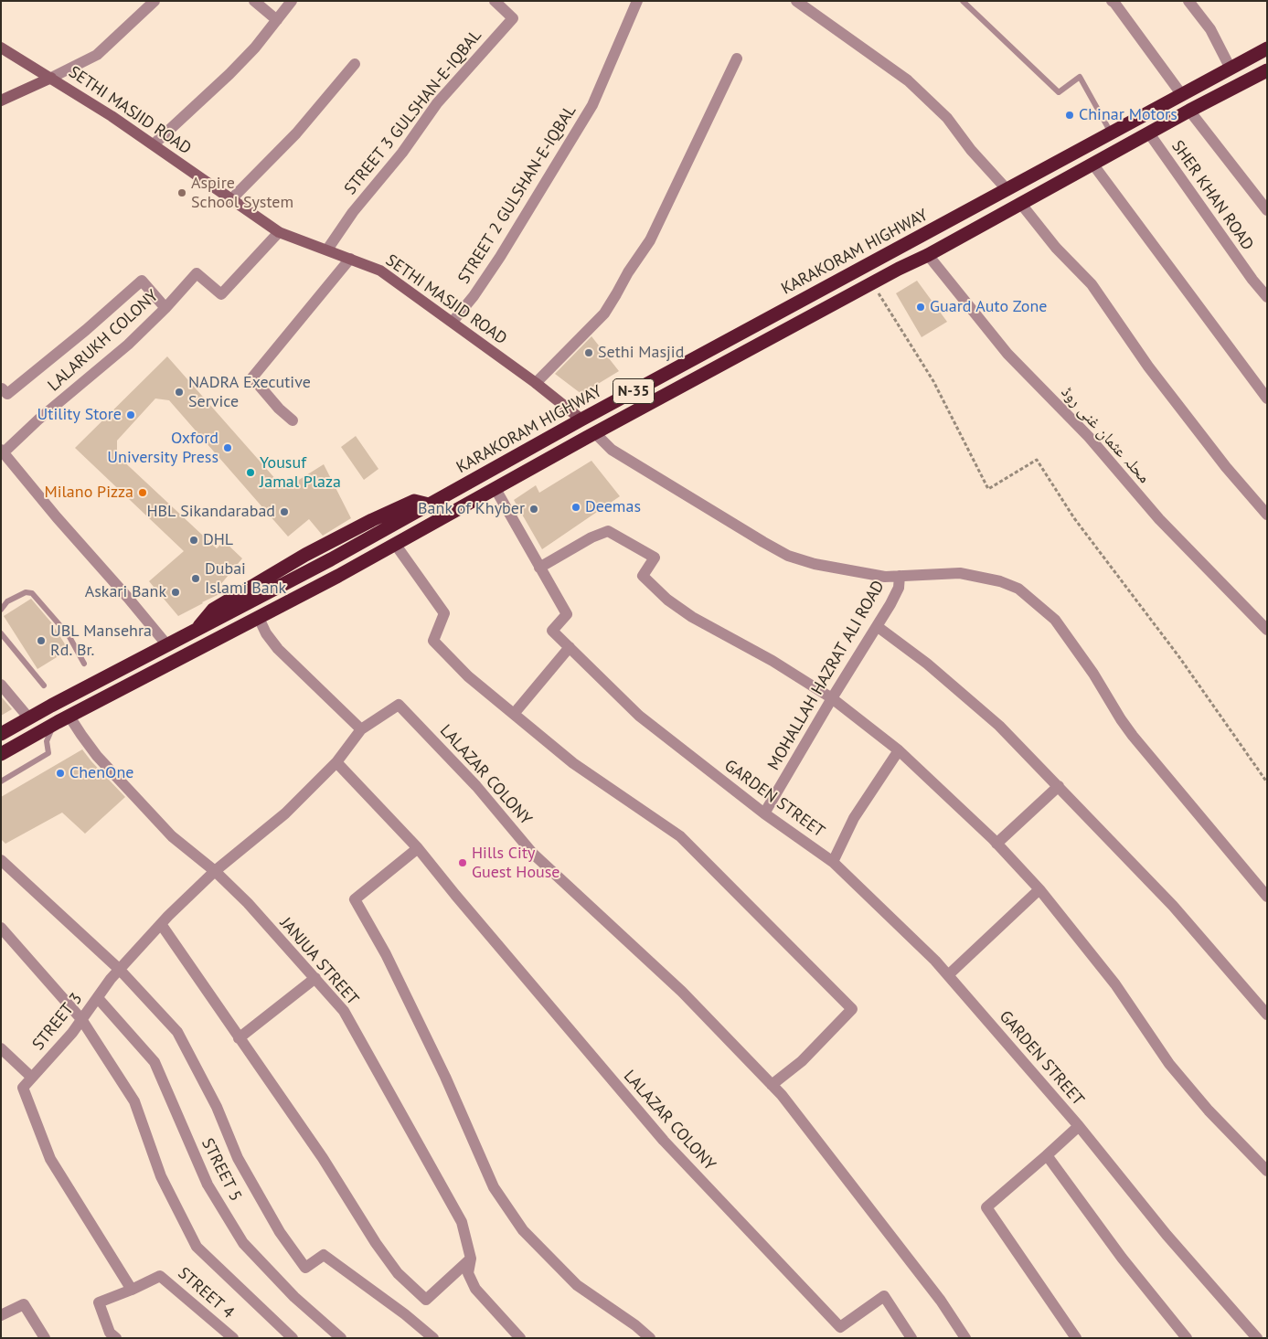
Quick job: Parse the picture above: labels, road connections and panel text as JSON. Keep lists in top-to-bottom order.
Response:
{
  "streets": {
    "highway": ["KARAKORAM HIGHWAY", "N-35"],
    "street": [
      "SETHI MASJID ROAD",
      "STREET 3 GULSHAN-E-IQBAL",
      "STREET 2 GULSHAN-E-IQBAL",
      "SHER KHAN ROAD",
      "LALARUKH COLONY",
      "محلہ عثمان غنی روڈ",
      "MOHALLAH HAZRAT ALI ROAD",
      "LALAZAR COLONY",
      "GARDEN STREET",
      "JANJUA STREET",
      "STREET 3",
      "STREET 5",
      "STREET 4"
    ]
  },
  "crossings": [
    ["SETHI MASJID ROAD", "STREET 3 GULSHAN-E-IQBAL"],
    ["SETHI MASJID ROAD", "STREET 2 GULSHAN-E-IQBAL"],
    ["SETHI MASJID ROAD", "KARAKORAM HIGHWAY"],
    ["SETHI MASJID ROAD", "LALARUKH COLONY"],
    ["SHER KHAN ROAD", "N-35"],
    ["KARAKORAM HIGHWAY", "LALARUKH COLONY"],
    ["N-35", "محلہ عثمان غنی روڈ"],
    ["N-35", "MOHALLAH HAZRAT ALI ROAD"],
    ["N-35", "GARDEN STREET"],
    ["N-35", "JANJUA STREET"],
    ["MOHALLAH HAZRAT ALI ROAD", "GARDEN STREET"],
    ["LALAZAR COLONY", "STREET 3"],
    ["JANJUA STREET", "STREET 3"],
    ["STREET 3", "STREET 5"],
    ["STREET 3", "STREET 4"]
  ],
  "places": [
    "Chinar Motors",
    "Aspire School System",
    "Guard Auto Zone",
    "Sethi Masjid",
    "NADRA Executive Service",
    "Utility Store",
    "Oxford University Press",
    "Yousuf Jamal Plaza",
    "Milano Pizza",
    "Deemas",
    "Bank of Khyber",
    "HBL Sikandarabad",
    "DHL",
    "Dubai Islami Bank",
    "Askari Bank",
    "UBL Mansehra Rd. Br.",
    "ChenOne",
    "Hills City Guest House"
  ]
}
